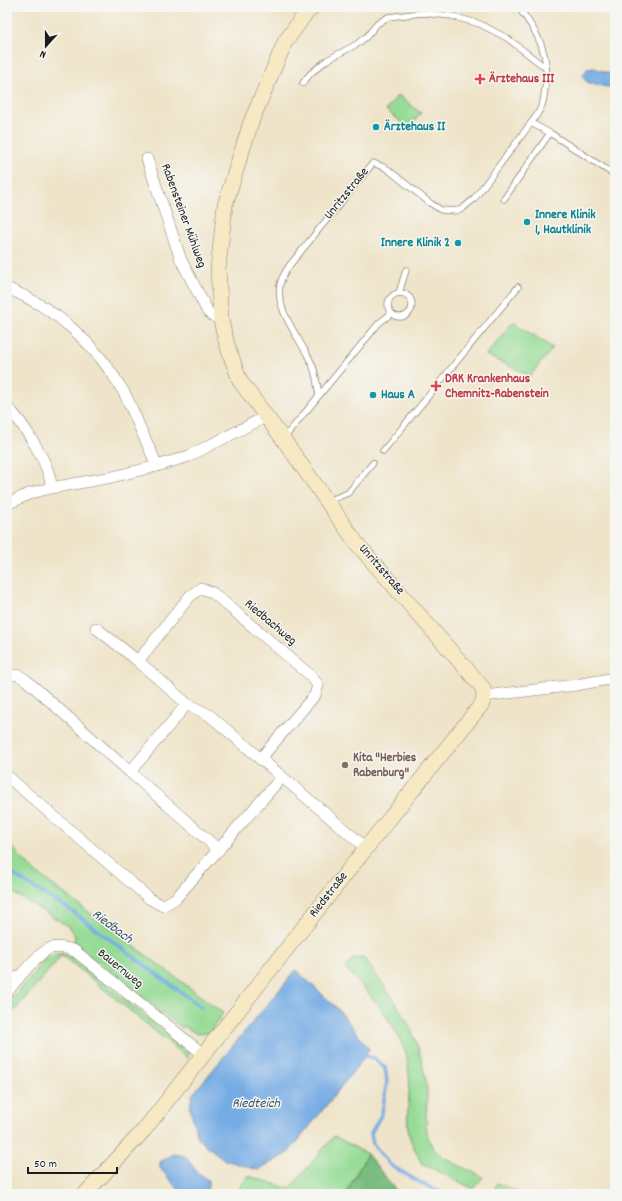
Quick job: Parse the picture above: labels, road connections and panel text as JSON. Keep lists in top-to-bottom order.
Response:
{
  "streets": {
    "street": [
      "Unritzstraße",
      "Rabensteiner Mühlweg",
      "Riedbachweg",
      "Riedstraße",
      "Bauernweg"
    ]
  },
  "crossings": [
    ["Unritzstraße", "Rabensteiner Mühlweg"],
    ["Unritzstraße", "Riedstraße"],
    ["Riedstraße", "Bauernweg"]
  ],
  "water": ["Riedbach", "Riedteich"],
  "places": {
    "health": ["Ärztehaus III", "DRK Krankenhaus Chemnitz-Rabenstein"],
    "other": [
      "Ärztehaus II",
      "Innere Klinik 1, Hautklinik",
      "Innere Klinik 2",
      "Haus A",
      "Kita \"Herbies Rabenburg\""
    ]
  },
  "scale_bar": "50 m",
  "north": "bottom"
}
